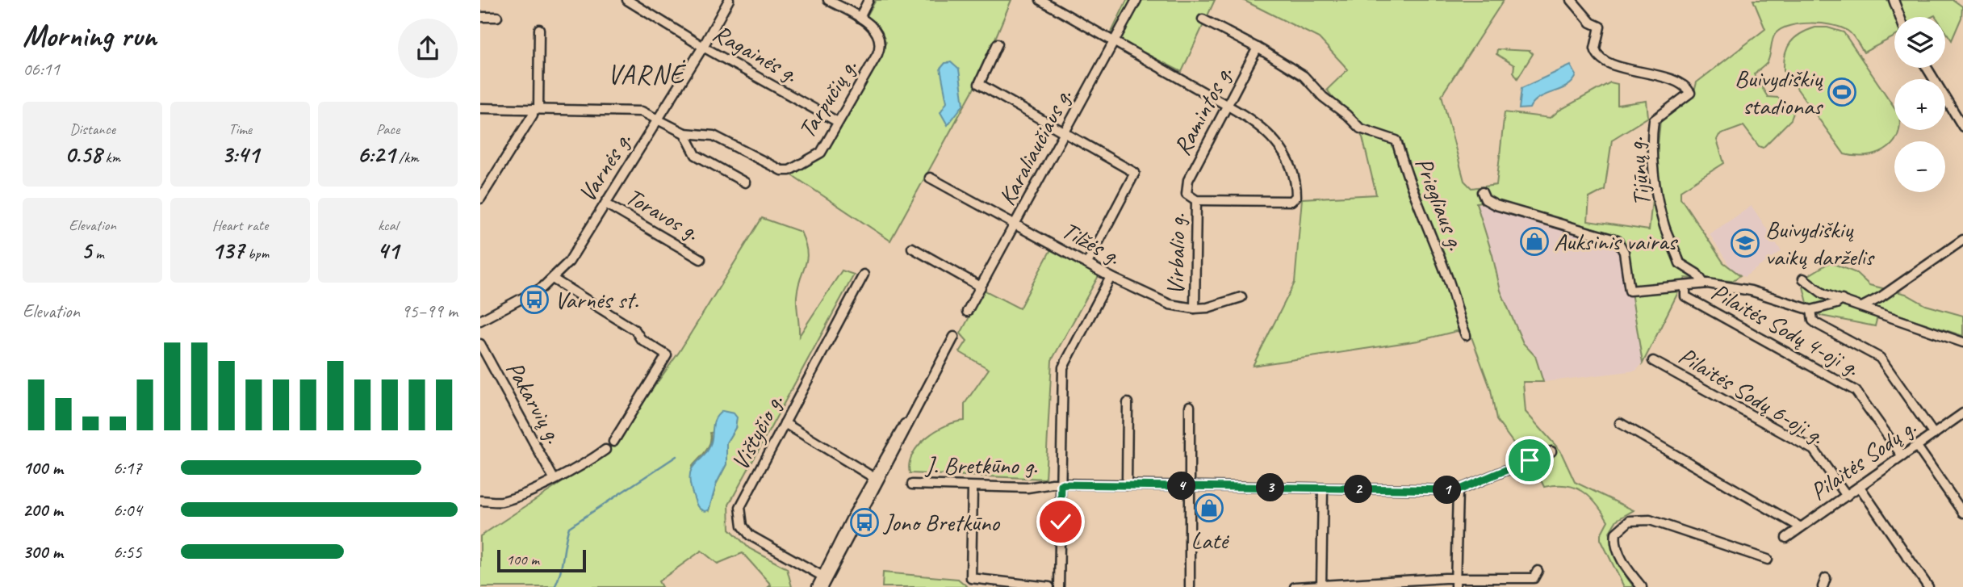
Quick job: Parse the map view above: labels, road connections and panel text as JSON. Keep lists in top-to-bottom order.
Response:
{
  "streets": {
    "street": [
      "Ragainės g.",
      "Tarpučių g.",
      "Ramintos g.",
      "Karaliaučiaus g.",
      "Varnės g.",
      "Tijūnų g.",
      "Priegliaus g.",
      "Toravos g.",
      "Tilžės g.",
      "Virbalio g.",
      "Pilaitės Sodų 4-oji g.",
      "Pilaitės Sodų 6-oji g.",
      "Pakarvių g.",
      "Vištyčio g.",
      "Pilaitės Sodų g.",
      "J. Bretkūno g."
    ]
  },
  "crossings": [
    ["Ragainės g.", "Tarpučių g."],
    ["Ragainės g.", "Varnės g."],
    ["Ramintos g.", "Priegliaus g."],
    ["Ramintos g.", "Virbalio g."],
    ["Karaliaučiaus g.", "Tilžės g."],
    ["Varnės g.", "Toravos g."],
    ["Tilžės g.", "Virbalio g."],
    ["Pilaitės Sodų 4-oji g.", "Pilaitės Sodų g."],
    ["Pilaitės Sodų 6-oji g.", "Pilaitės Sodų g."]
  ],
  "districts": ["VARNĖ"],
  "places": {
    "sports": ["Buivydiškių stadionas"],
    "shop": ["Auksinis vairas", "Latė"],
    "school or university": ["Buivydiškių vaikų darželis"],
    "bus stop": ["Varnės st.", "Jono Bretkūno"]
  },
  "scale_bar": "100 m",
  "page": {
    "heading": ["Morning run", "06:11"],
    "map_buttons": ["+", "−"],
    "stats": [
      ["Distance", "0.58 km"],
      ["Time", "3:41"],
      ["Pace", "6:21 /km"],
      ["Elevation", "5 m"],
      ["Heart rate", "137 bpm"],
      ["kcal", "41"]
    ],
    "chart": ["Elevation", "95–99 m"],
    "list": [
      {
        "name": "100 m",
        "note": "6:17"
      },
      {
        "name": "200 m",
        "note": "6:04"
      },
      {
        "name": "300 m",
        "note": "6:55"
      }
    ],
    "pins": [
      "4",
      "3",
      "2",
      "1"
    ],
    "scale": "100 m"
  }
}
